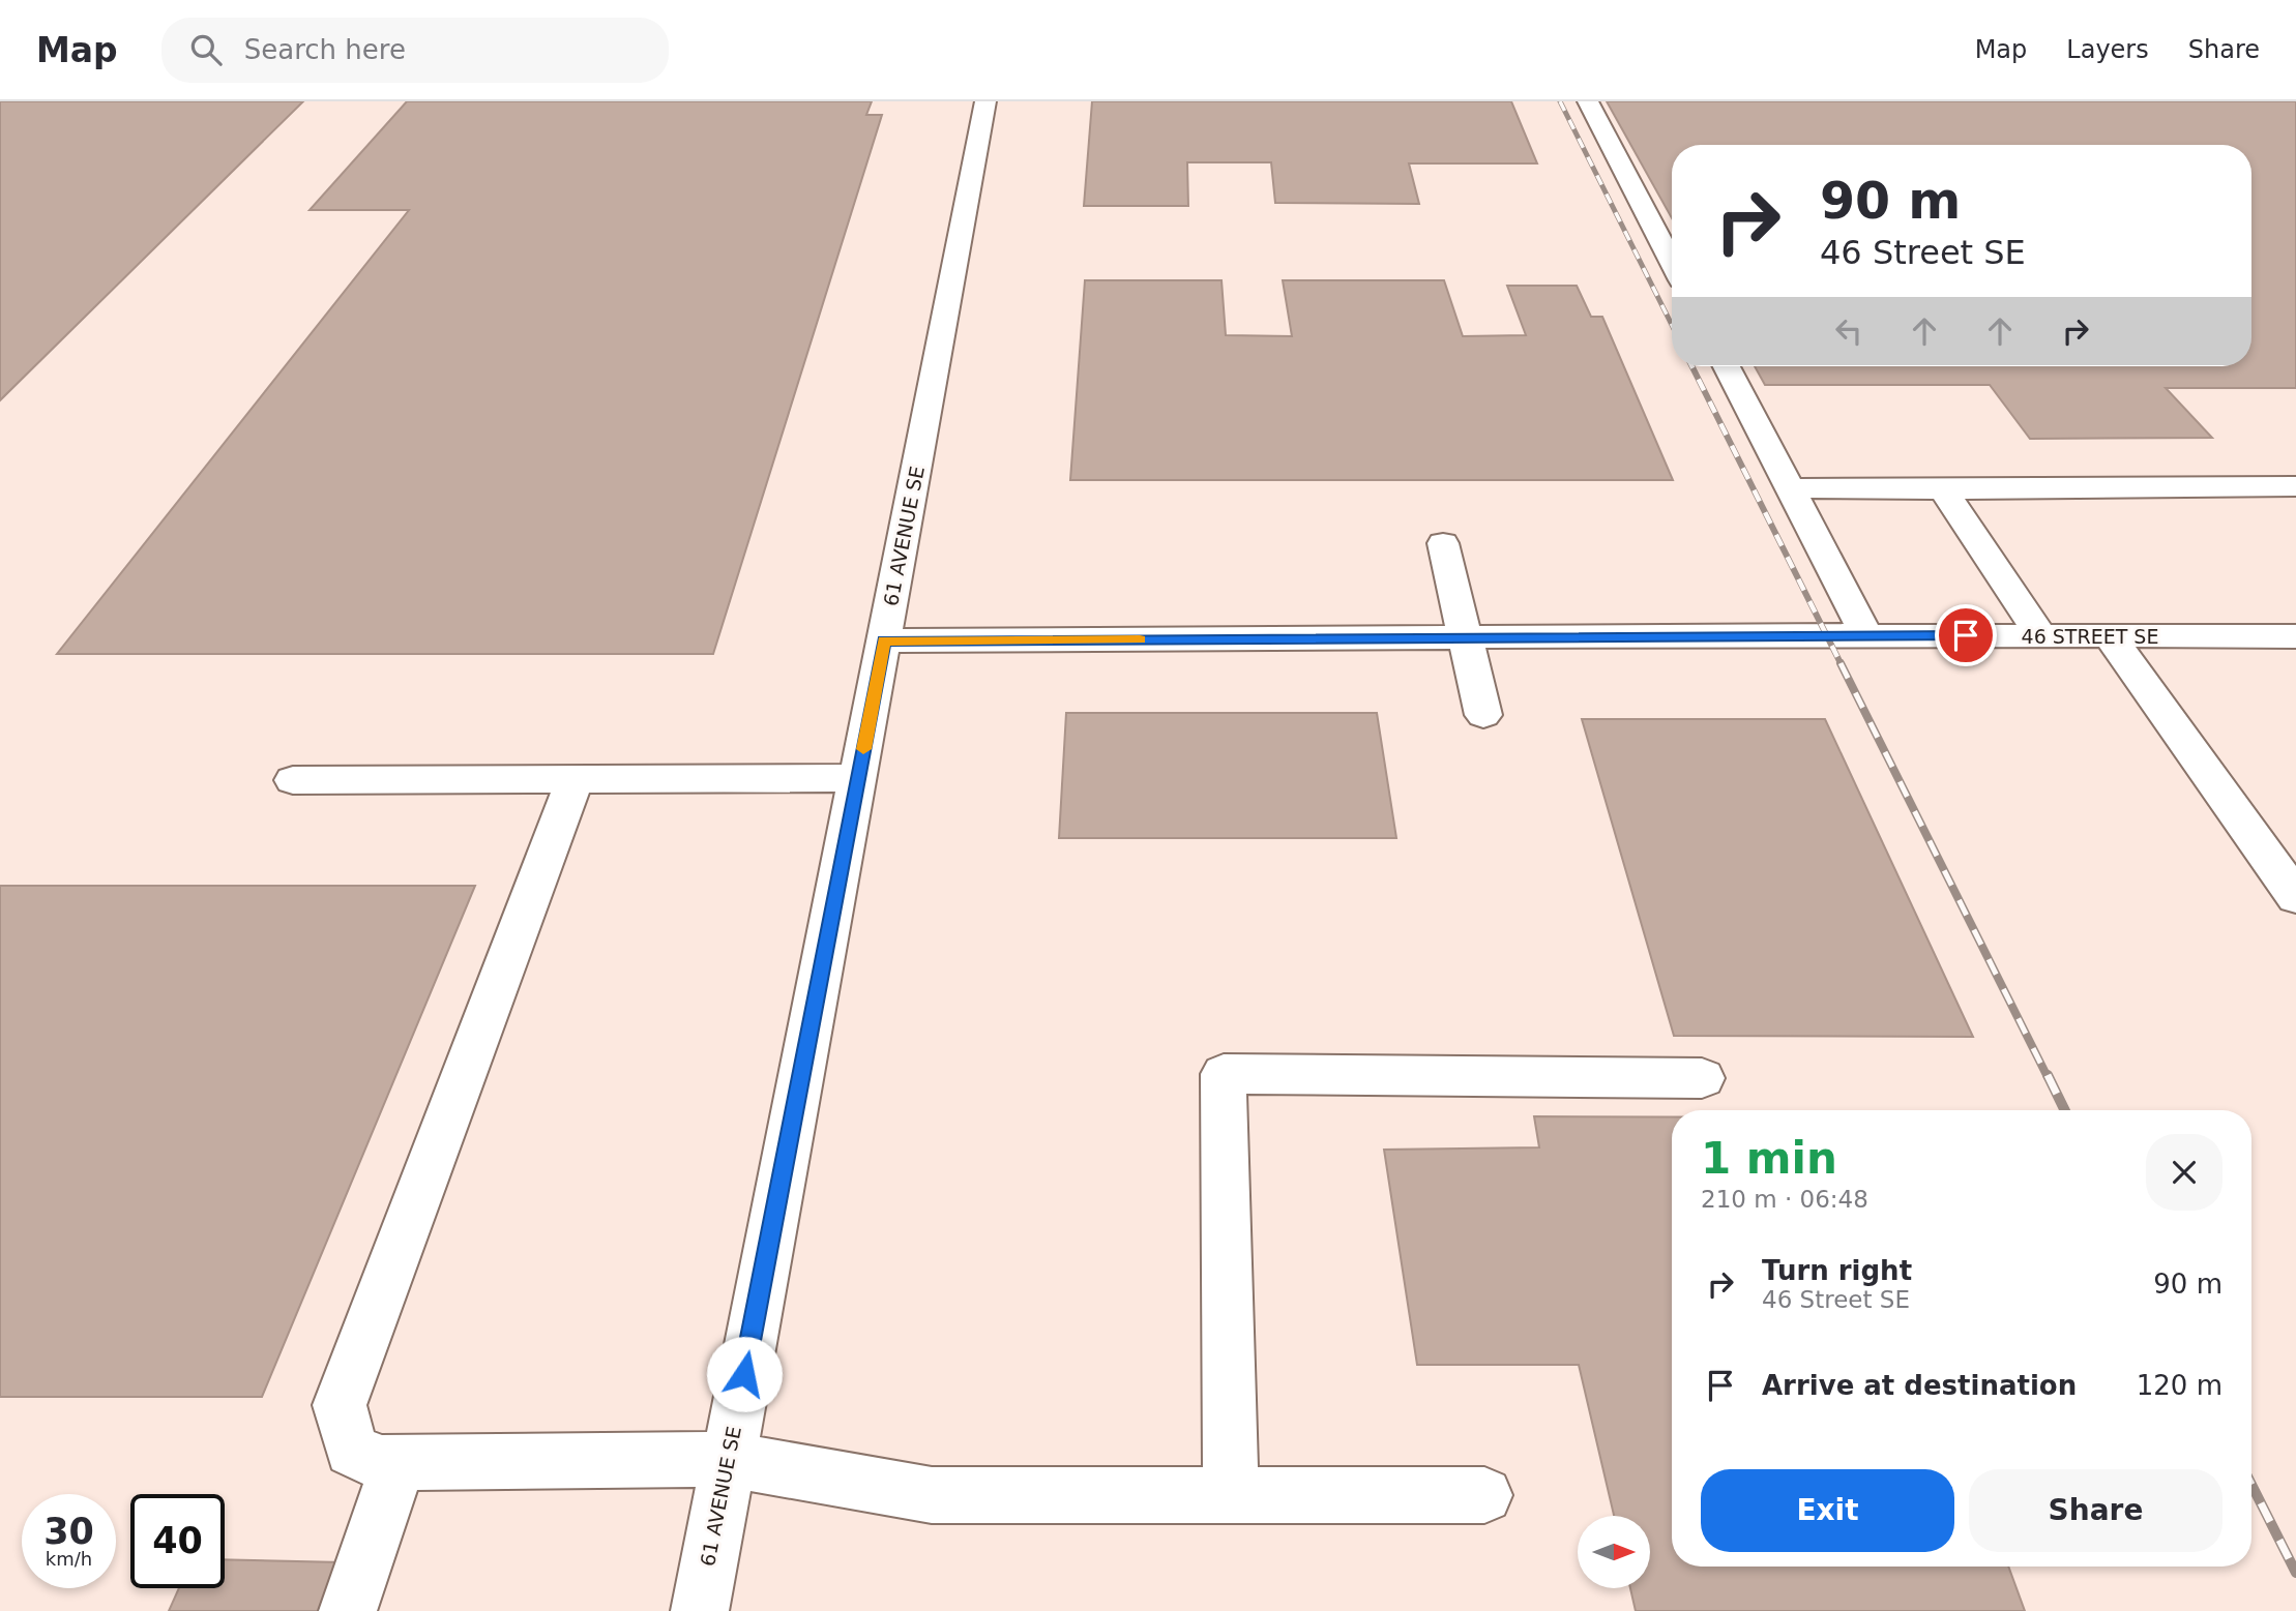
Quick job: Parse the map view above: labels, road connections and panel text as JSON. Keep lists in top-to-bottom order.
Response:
{
  "streets": {
    "street": ["61 AVENUE SE", "46 STREET SE"]
  },
  "crossings": [
    ["61 AVENUE SE", "46 STREET SE"]
  ],
  "north": "right",
  "page": {
    "header": "Map",
    "search": "Search here",
    "nav": ["Map", "Layers", "Share"],
    "turn": ["90 m", "46 Street SE"],
    "heading": ["1 min", "210 m · 06:48"],
    "list": [
      {
        "name": "Turn right",
        "note": "46 Street SE",
        "value": "90 m"
      },
      {
        "name": "Arrive at destination",
        "value": "120 m"
      }
    ],
    "buttons": ["Exit", "Share"],
    "speed": "30 km/h",
    "limit": "40"
  }
}
